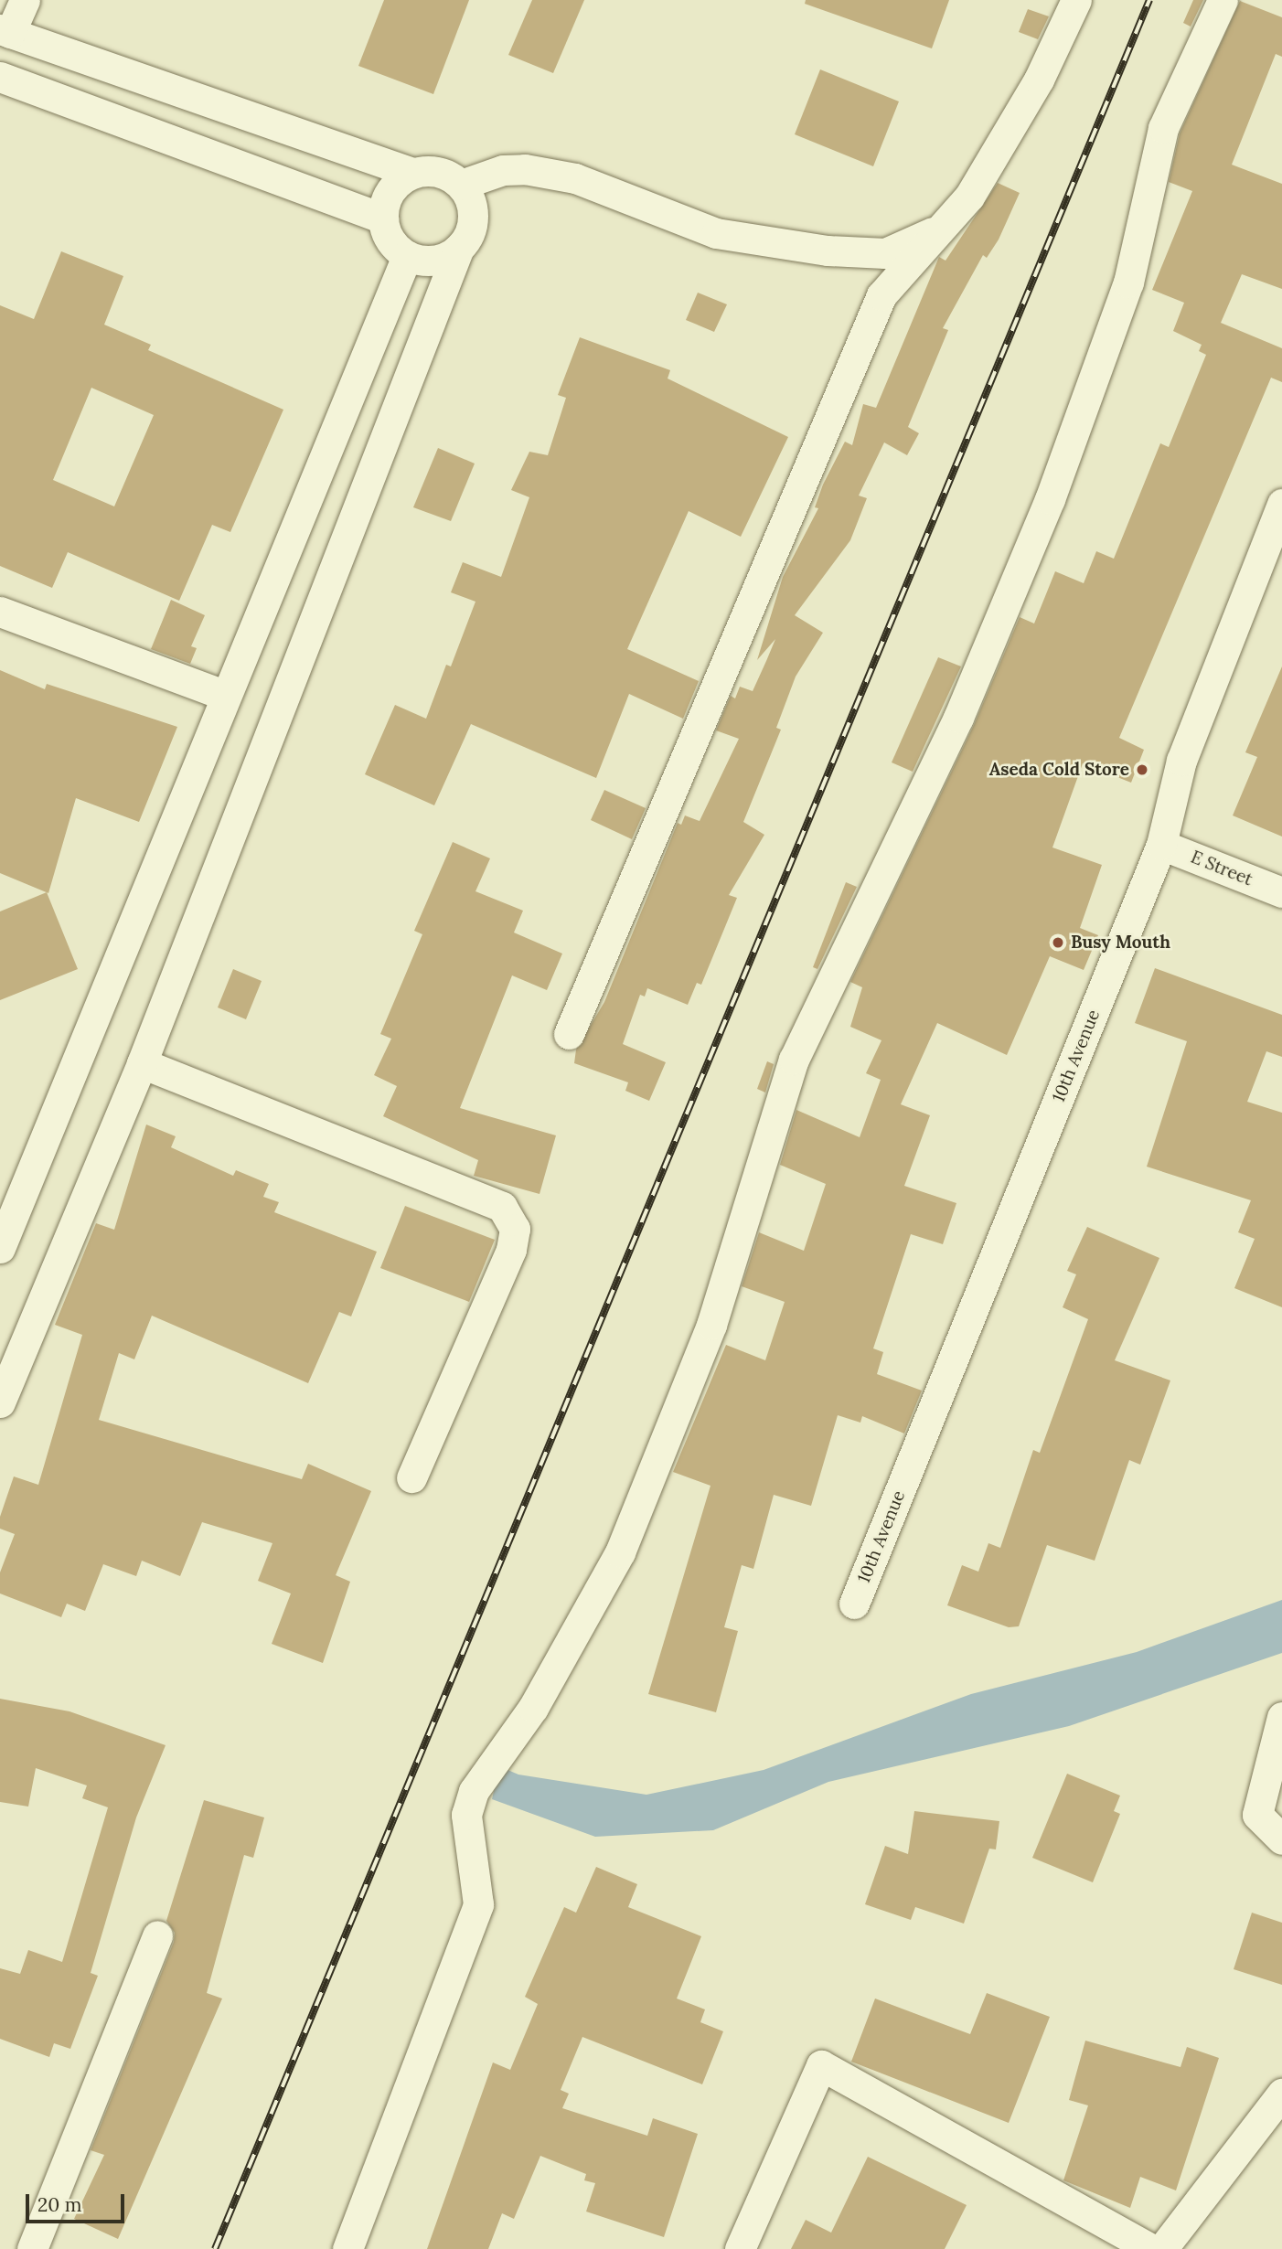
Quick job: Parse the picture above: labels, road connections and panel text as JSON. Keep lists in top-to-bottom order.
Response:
{
  "streets": {
    "street": ["E Street", "10th Avenue"]
  },
  "crossings": [
    ["E Street", "10th Avenue"]
  ],
  "places": ["Aseda Cold Store", "Busy Mouth"],
  "scale_bar": "20 m"
}
